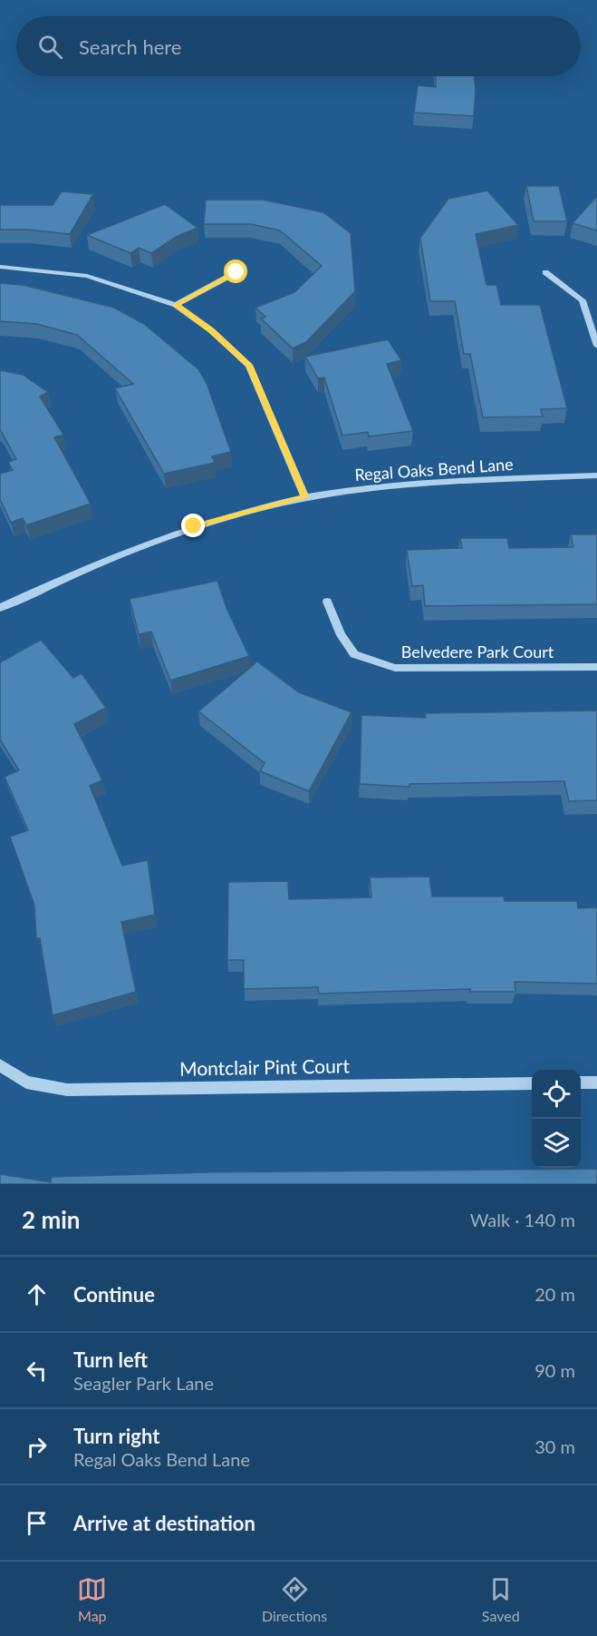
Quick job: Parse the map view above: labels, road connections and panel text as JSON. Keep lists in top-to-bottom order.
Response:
{
  "streets": {
    "street": ["Regal Oaks Bend Lane", "Belvedere Park Court", "Montclair Pint Court"]
  },
  "page": {
    "search": "Search here",
    "heading": ["2 min", "Walk · 140 m"],
    "list": [
      ["Continue", "20 m"],
      ["Turn left", "Seagler Park Lane", "90 m"],
      ["Turn right", "Regal Oaks Bend Lane", "30 m"],
      "Arrive at destination"
    ],
    "nav": ["Map", "Directions", "Saved"]
  }
}
